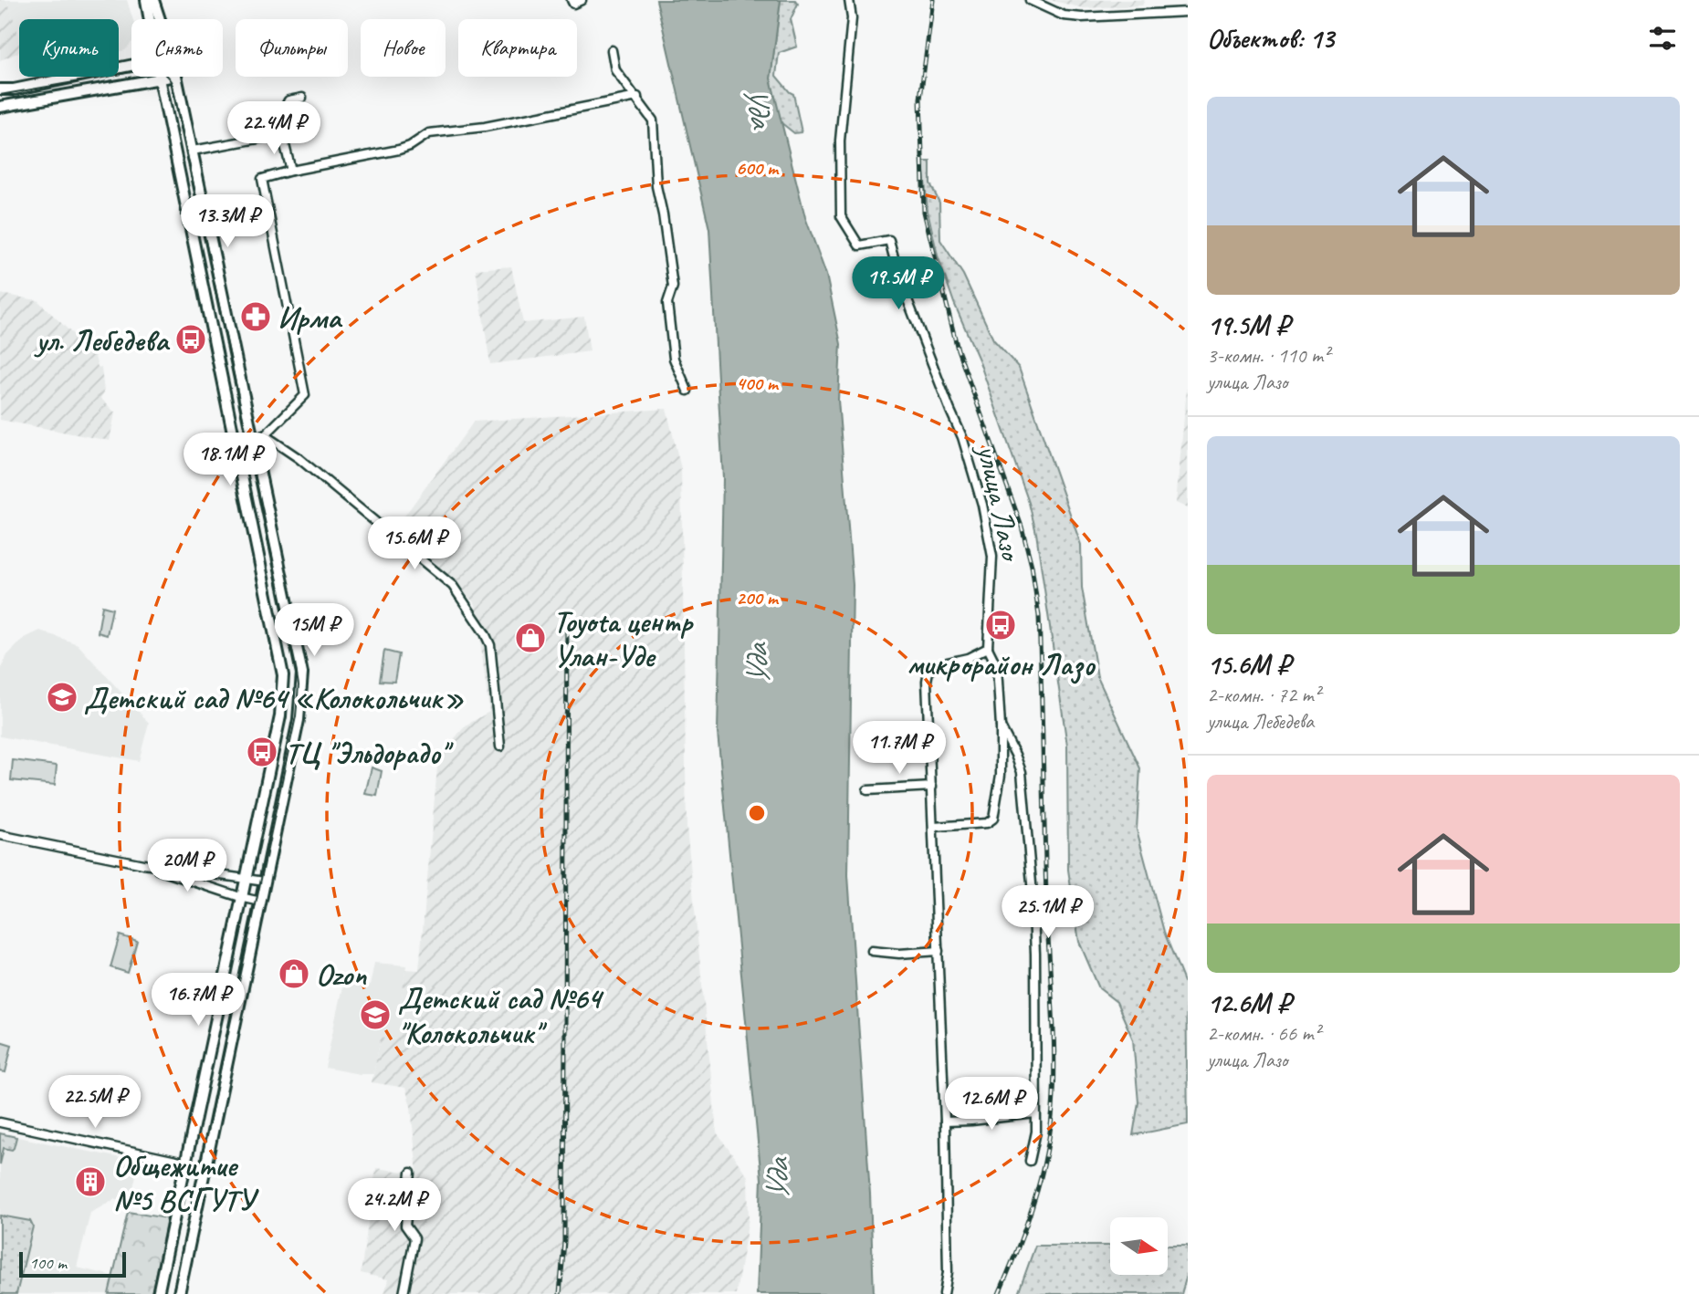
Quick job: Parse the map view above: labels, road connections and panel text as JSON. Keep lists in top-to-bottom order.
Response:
{
  "streets": {
    "street": ["улица Лазо"]
  },
  "water": ["Уда"],
  "places": {
    "pharmacy": ["Ирма"],
    "bus stop": ["ул. Лебедева", "микрорайон Лазо", "ТЦ \"Эльдорадо\""],
    "shop": ["Toyota центр Улан-Уде", "Ozon"],
    "school or university": ["Детский сад №64 «Колокольчик»", "Детский сад №64 \"Колокольчик\""],
    "building": ["Общежитие №5 ВСГУТУ"]
  },
  "scale_bar": "100 m",
  "north": "right",
  "page": {
    "heading": "Объектов: 13",
    "chip": [
      "Купить",
      "Снять",
      "Фильтры",
      "Новое",
      "Квартира"
    ],
    "list": [
      {
        "name": "19.5M ₽",
        "note": "3-комн. · 110 m² · улица Лазо"
      },
      {
        "name": "15.6M ₽",
        "note": "2-комн. · 72 m² · улица Лебедева"
      },
      {
        "name": "12.6M ₽",
        "note": "2-комн. · 66 m² · улица Лазо"
      }
    ],
    "price": [
      "22.4M ₽",
      "13.3M ₽",
      "19.5M ₽",
      "18.1M ₽",
      "15.6M ₽",
      "15M ₽",
      "11.7M ₽",
      "20M ₽",
      "25.1M ₽",
      "16.7M ₽",
      "22.5M ₽",
      "12.6M ₽",
      "24.2M ₽"
    ],
    "scale": "100 m"
  },
  "rings": ["600 m", "400 m", "200 m"]
}
